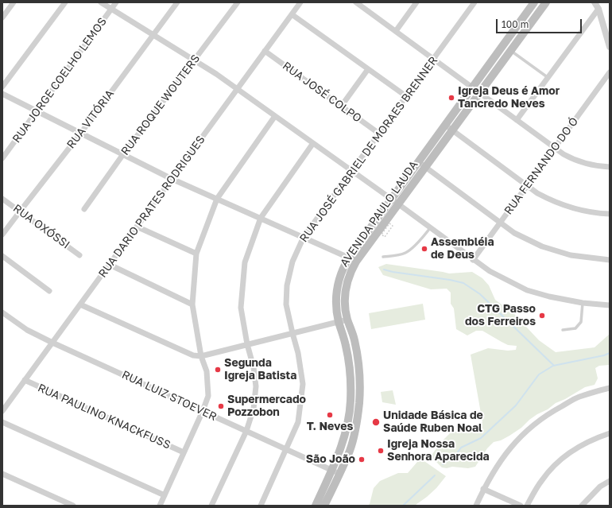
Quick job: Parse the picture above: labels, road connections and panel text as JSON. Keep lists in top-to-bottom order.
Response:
{
  "streets": {
    "main road": ["AVENIDA PAULO LAUDA"],
    "street": [
      "RUA JORGE COELHO LEMOS",
      "RUA JOSÉ COLPO",
      "RUA ROQUE WOUTERS",
      "RUA VITÓRIA",
      "RUA JOSÉ GABRIEL DE MORAES BRENNER",
      "RUA FERNANDO DO Ó",
      "RUA DARIO PRATES RODRIGUES",
      "RUA OXÓSSI",
      "RUA LUIZ STOEVER",
      "RUA PAULINO KNACKFUSS"
    ]
  },
  "crossings": [
    ["RUA JOSÉ COLPO", "RUA JOSÉ GABRIEL DE MORAES BRENNER"],
    ["RUA JOSÉ COLPO", "RUA DARIO PRATES RODRIGUES"],
    ["RUA VITÓRIA", "RUA OXÓSSI"],
    ["RUA JOSÉ GABRIEL DE MORAES BRENNER", "RUA LUIZ STOEVER"],
    ["RUA DARIO PRATES RODRIGUES", "RUA LUIZ STOEVER"],
    ["RUA DARIO PRATES RODRIGUES", "RUA PAULINO KNACKFUSS"],
    ["AVENIDA PAULO LAUDA", "RUA LUIZ STOEVER"]
  ],
  "places": [
    "Igreja Deus é Amor Tancredo Neves",
    "Assembléia de Deus",
    "CTG Passo dos Ferreiros",
    "Segunda Igreja Batista",
    "Supermercado Pozzobon",
    "T. Neves",
    "Unidade Básica de Saúde Ruben Noal",
    "Igreja Nossa Senhora Aparecida",
    "São João"
  ],
  "scale_bar": "100 m"
}
